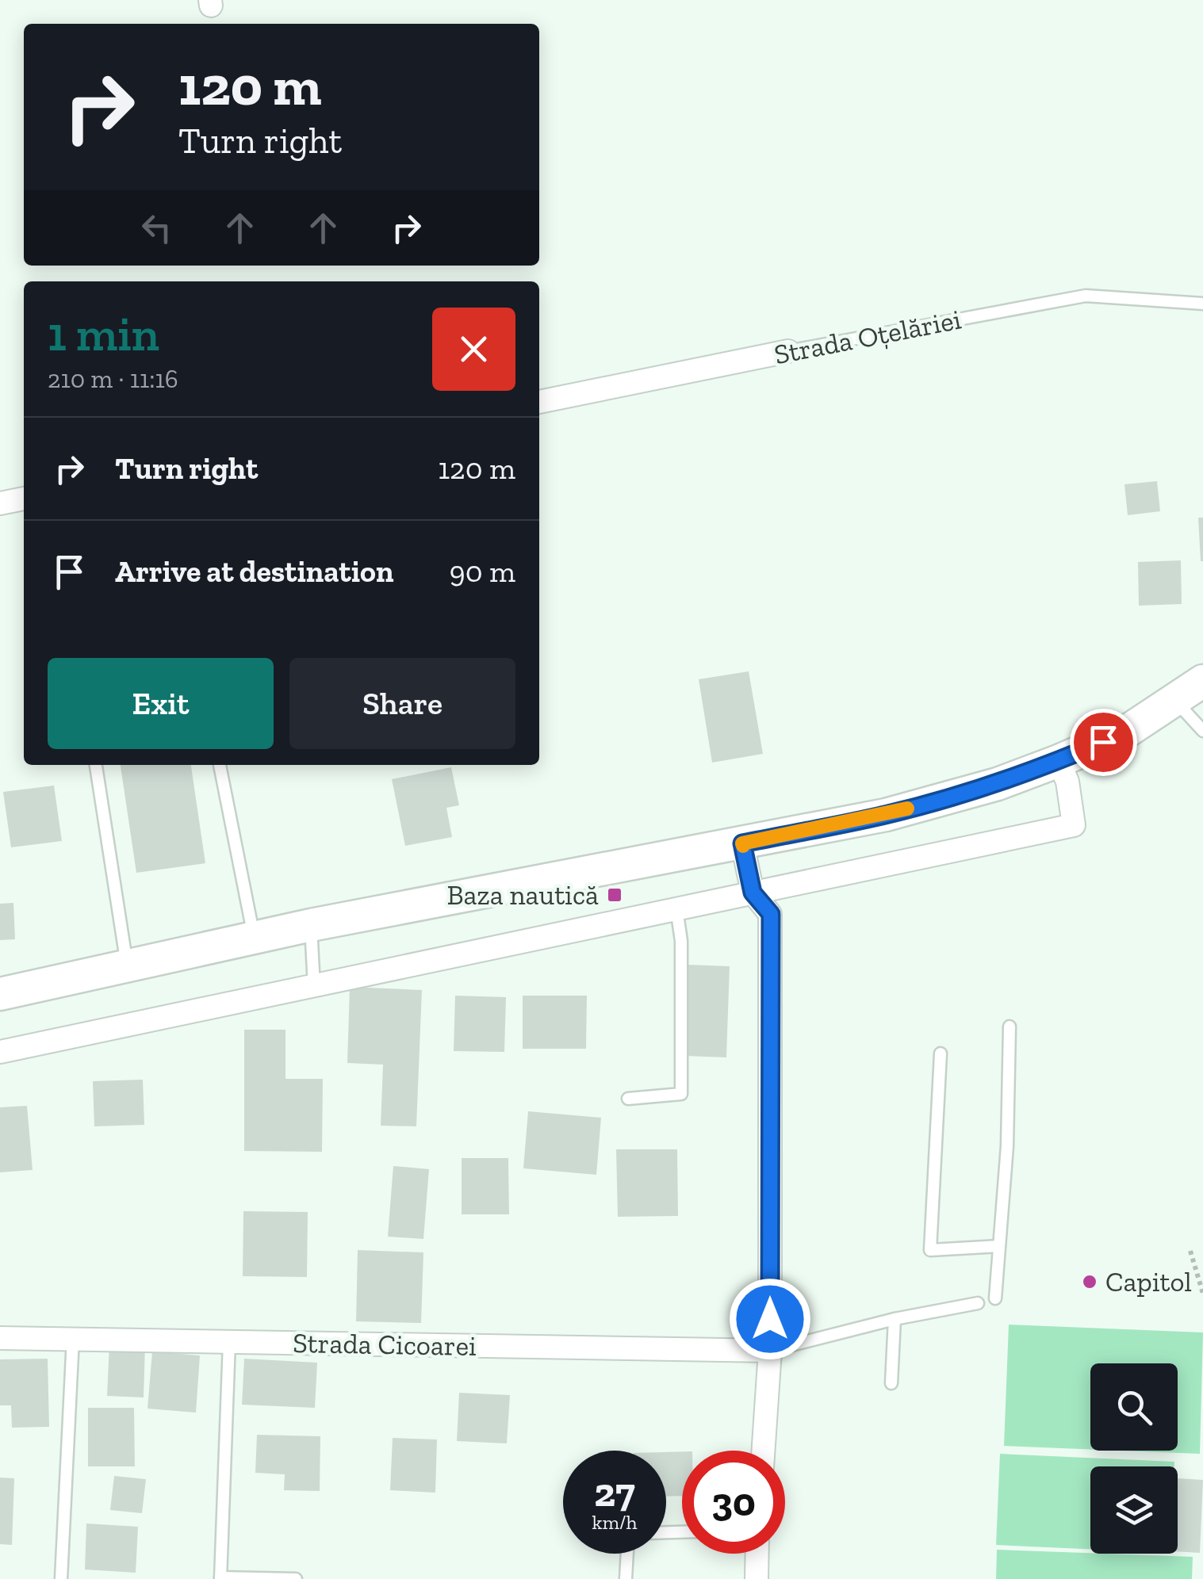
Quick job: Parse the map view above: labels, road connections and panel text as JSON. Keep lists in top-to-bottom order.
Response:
{
  "streets": {
    "street": ["Strada Oțelăriei", "Strada Cicoarei"]
  },
  "places": {
    "transit": ["Baza nautică"],
    "other": ["Capitol"]
  },
  "page": {
    "turn": ["120 m", "Turn right"],
    "heading": ["1 min", "210 m · 11:16"],
    "list": [
      {
        "name": "Turn right",
        "value": "120 m"
      },
      {
        "name": "Arrive at destination",
        "value": "90 m"
      }
    ],
    "buttons": ["Exit", "Share"],
    "speed": "27 km/h",
    "limit": "30"
  }
}
